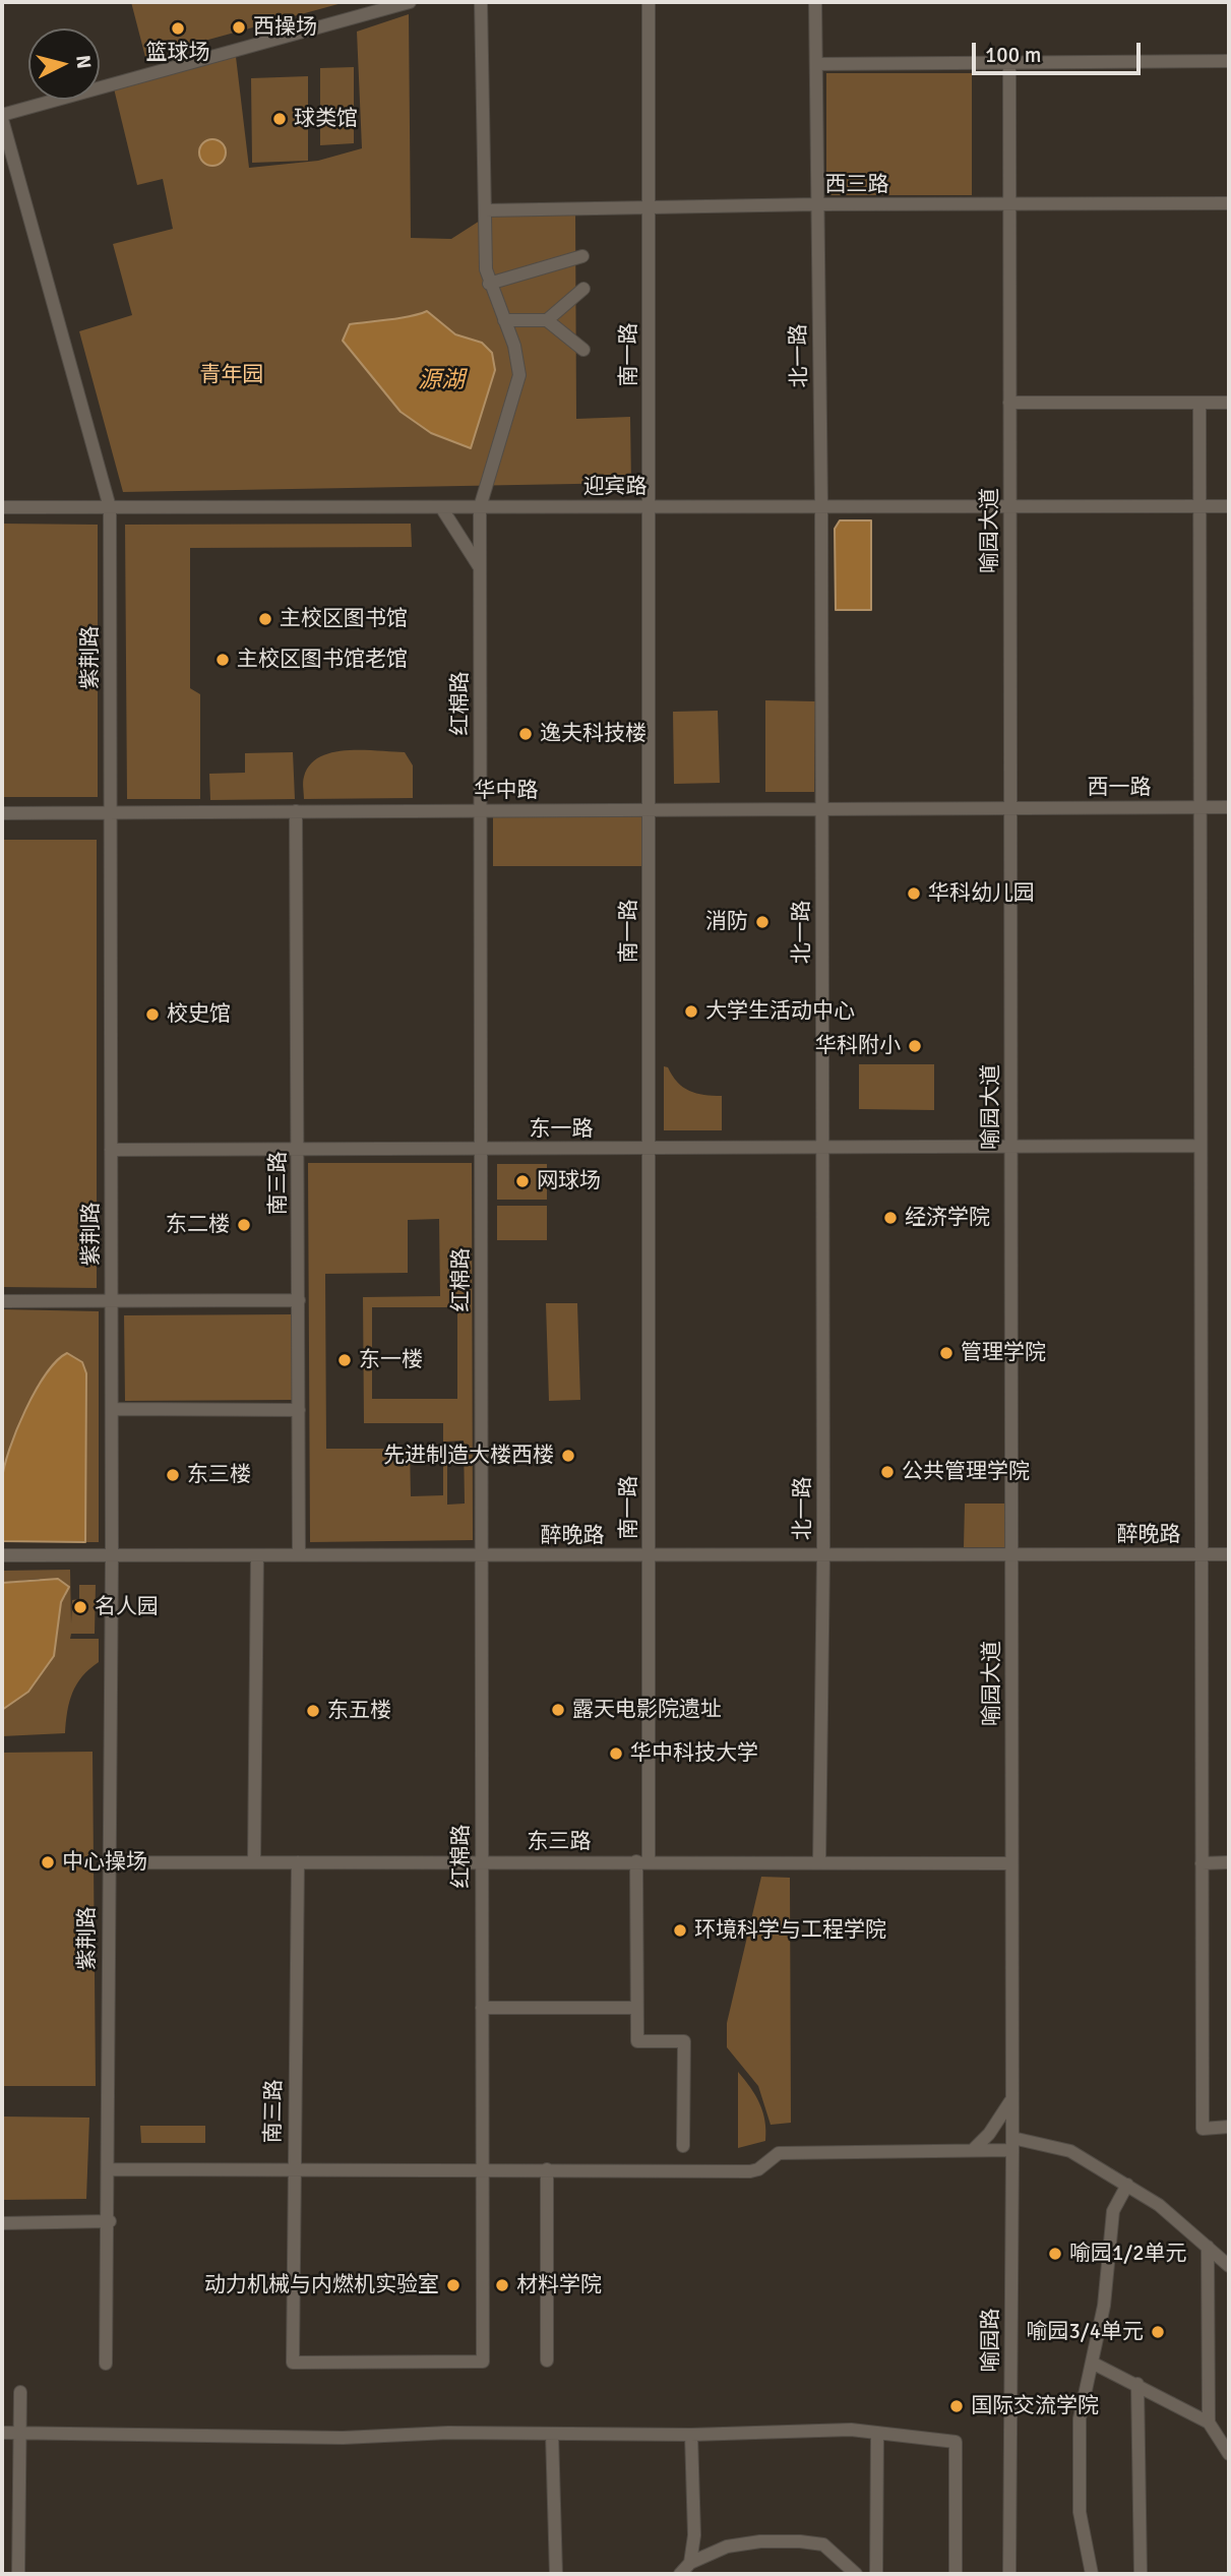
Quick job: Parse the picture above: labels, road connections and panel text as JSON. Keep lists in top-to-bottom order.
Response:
{
  "streets": {
    "street": [
      "西三路",
      "南一路",
      "北一路",
      "迎宾路",
      "喻园大道",
      "紫荆路",
      "红棉路",
      "西一路",
      "华中路",
      "东一路",
      "南三路",
      "醉晚路",
      "东三路",
      "喻园路"
    ]
  },
  "crossings": [
    ["西三路", "南一路"],
    ["西三路", "北一路"],
    ["西三路", "喻园大道"],
    ["西三路", "红棉路"],
    ["南一路", "迎宾路"],
    ["南一路", "华中路"],
    ["南一路", "东一路"],
    ["南一路", "醉晚路"],
    ["南一路", "东三路"],
    ["北一路", "迎宾路"],
    ["北一路", "华中路"],
    ["北一路", "东一路"],
    ["北一路", "醉晚路"],
    ["北一路", "东三路"],
    ["迎宾路", "喻园大道"],
    ["迎宾路", "紫荆路"],
    ["迎宾路", "红棉路"],
    ["喻园大道", "西一路"],
    ["喻园大道", "华中路"],
    ["喻园大道", "东一路"],
    ["喻园大道", "醉晚路"],
    ["喻园大道", "东三路"],
    ["喻园大道", "喻园路"],
    ["紫荆路", "华中路"],
    ["紫荆路", "东一路"],
    ["紫荆路", "醉晚路"],
    ["紫荆路", "东三路"],
    ["红棉路", "华中路"],
    ["红棉路", "东一路"],
    ["红棉路", "南三路"],
    ["红棉路", "醉晚路"],
    ["红棉路", "东三路"],
    ["西一路", "华中路"],
    ["华中路", "南三路"],
    ["东一路", "南三路"],
    ["南三路", "醉晚路"],
    ["南三路", "东三路"]
  ],
  "water": ["源湖"],
  "parks": ["青年园"],
  "places": [
    "西操场",
    "篮球场",
    "球类馆",
    "主校区图书馆",
    "主校区图书馆老馆",
    "逸夫科技楼",
    "华科幼儿园",
    "消防",
    "大学生活动中心",
    "校史馆",
    "华科附小",
    "网球场",
    "经济学院",
    "东二楼",
    "管理学院",
    "东一楼",
    "先进制造大楼西楼",
    "公共管理学院",
    "东三楼",
    "名人园",
    "露天电影院遗址",
    "东五楼",
    "华中科技大学",
    "中心操场",
    "环境科学与工程学院",
    "喻园1/2单元",
    "动力机械与内燃机实验室",
    "材料学院",
    "喻园3/4单元",
    "国际交流学院"
  ],
  "scale_bar": "100 m",
  "north": "right"
}
